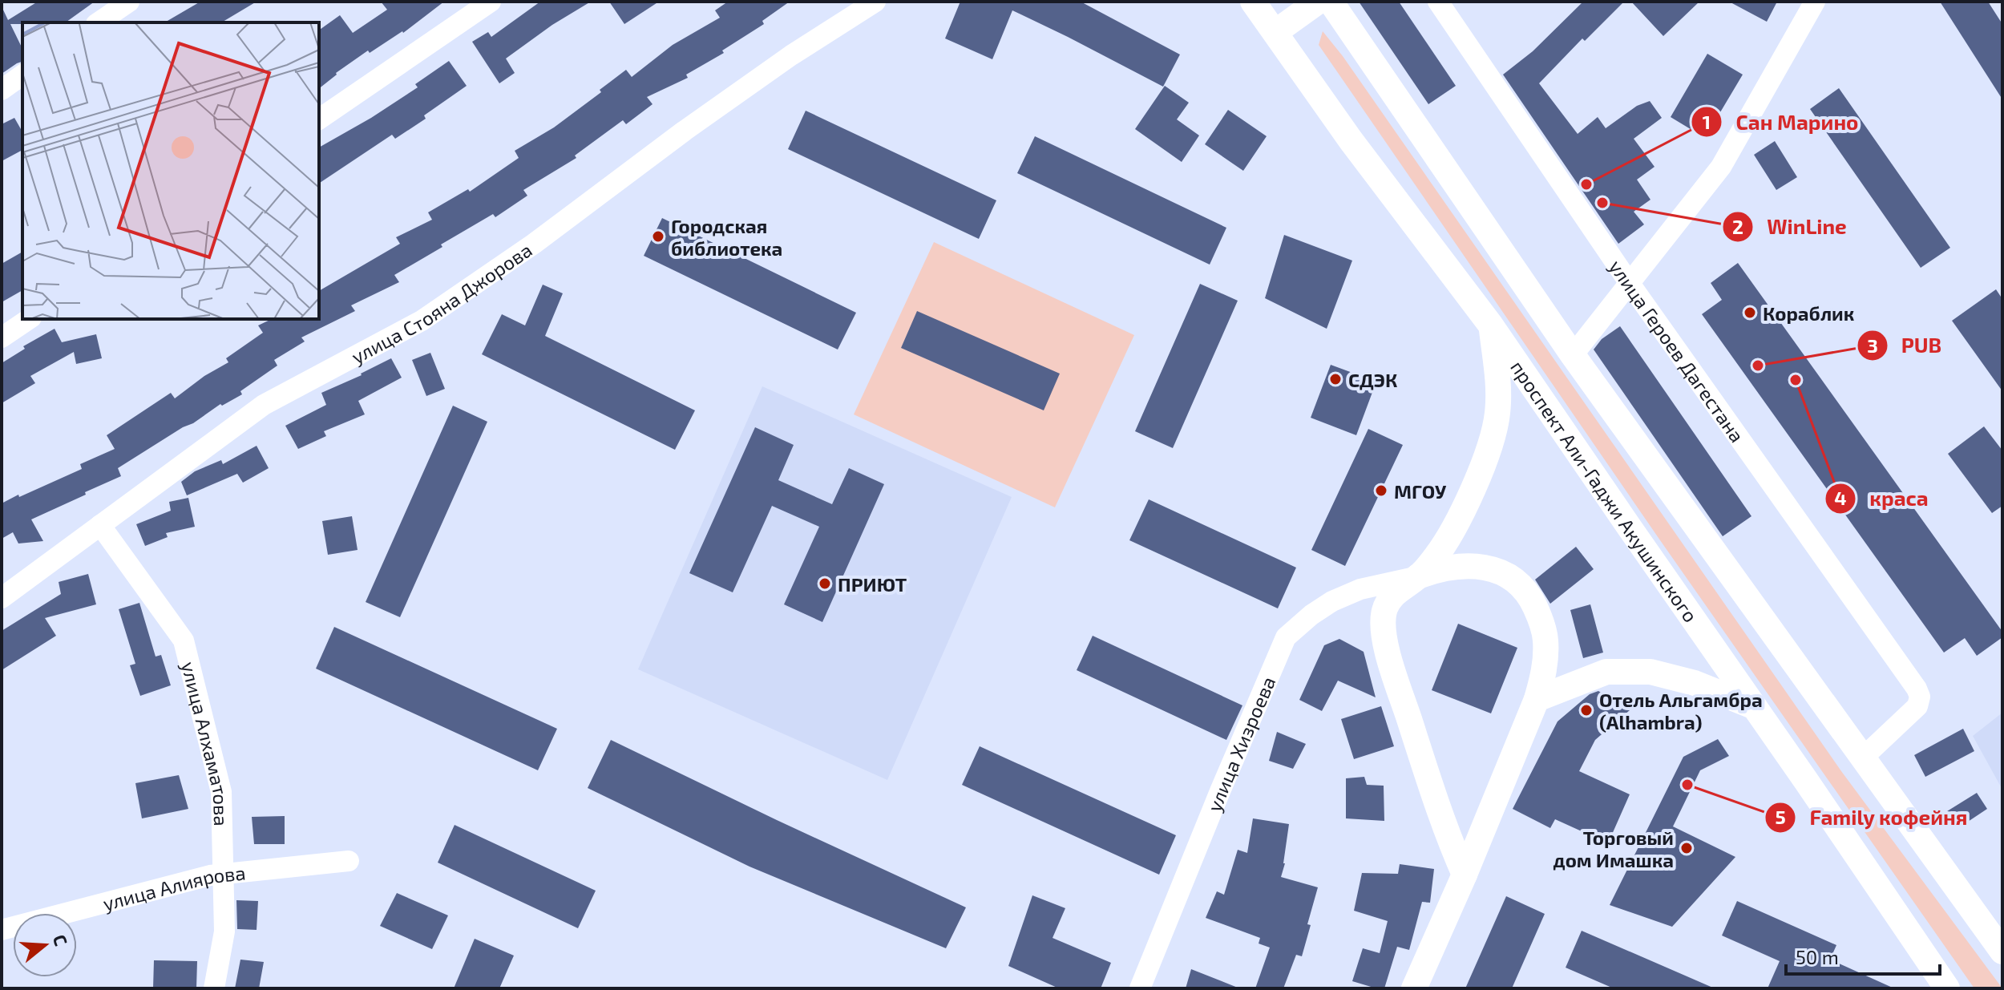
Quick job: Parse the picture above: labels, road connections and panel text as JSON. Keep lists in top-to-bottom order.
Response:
{
  "streets": {
    "main road": ["проспект Али-Гаджи Акушинского"],
    "street": [
      "улица Стояна Джорова",
      "улица Героев Дагестана",
      "улица Алхаматова",
      "улица Хизроева",
      "улица Алиярова"
    ]
  },
  "crossings": [
    ["улица Стояна Джорова", "улица Алхаматова"],
    ["улица Алхаматова", "улица Алиярова"]
  ],
  "places": [
    "Сан Марино",
    "WinLine",
    "Городская библиотека",
    "Кораблик",
    "PUB",
    "СДЭК",
    "краса",
    "МГОУ",
    "ПРИЮТ",
    "Отель Альгамбра (Alhambra)",
    "Family кофейня",
    "Торговый дом Имашка"
  ],
  "scale_bar": "50 m",
  "north": "right"
}
